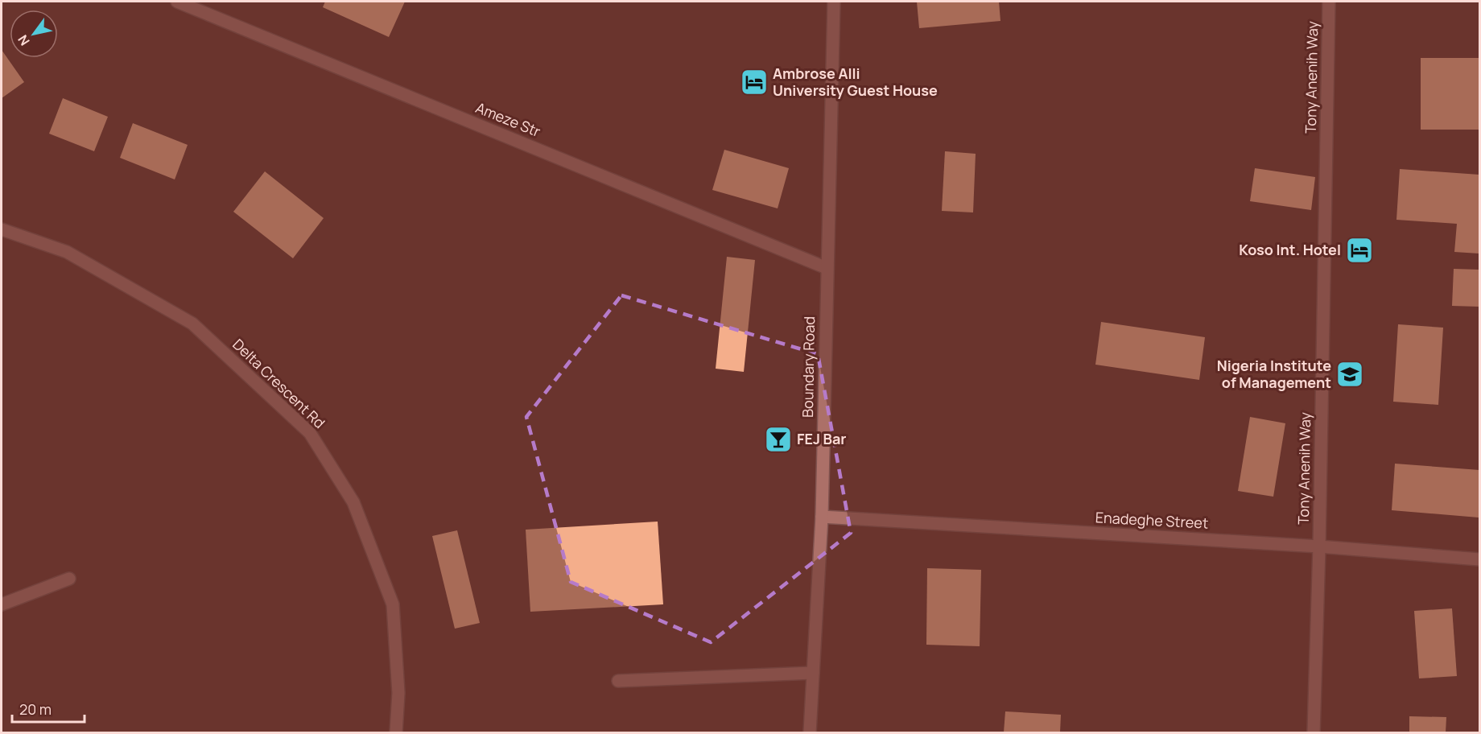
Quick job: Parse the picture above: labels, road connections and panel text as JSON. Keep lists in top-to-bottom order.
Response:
{
  "streets": {
    "street": [
      "Tony Anenih Way",
      "Ameze Str",
      "Boundary Road",
      "Delta Crescent Rd",
      "Enadeghe Street"
    ]
  },
  "crossings": [
    ["Tony Anenih Way", "Enadeghe Street"],
    ["Ameze Str", "Boundary Road"],
    ["Boundary Road", "Enadeghe Street"]
  ],
  "places": {
    "hotel": ["Ambrose Alli University Guest House", "Koso Int. Hotel"],
    "school or university": ["Nigeria Institute of Management"],
    "bar": ["FEJ Bar"]
  },
  "scale_bar": "20 m",
  "north": "bottom left"
}
